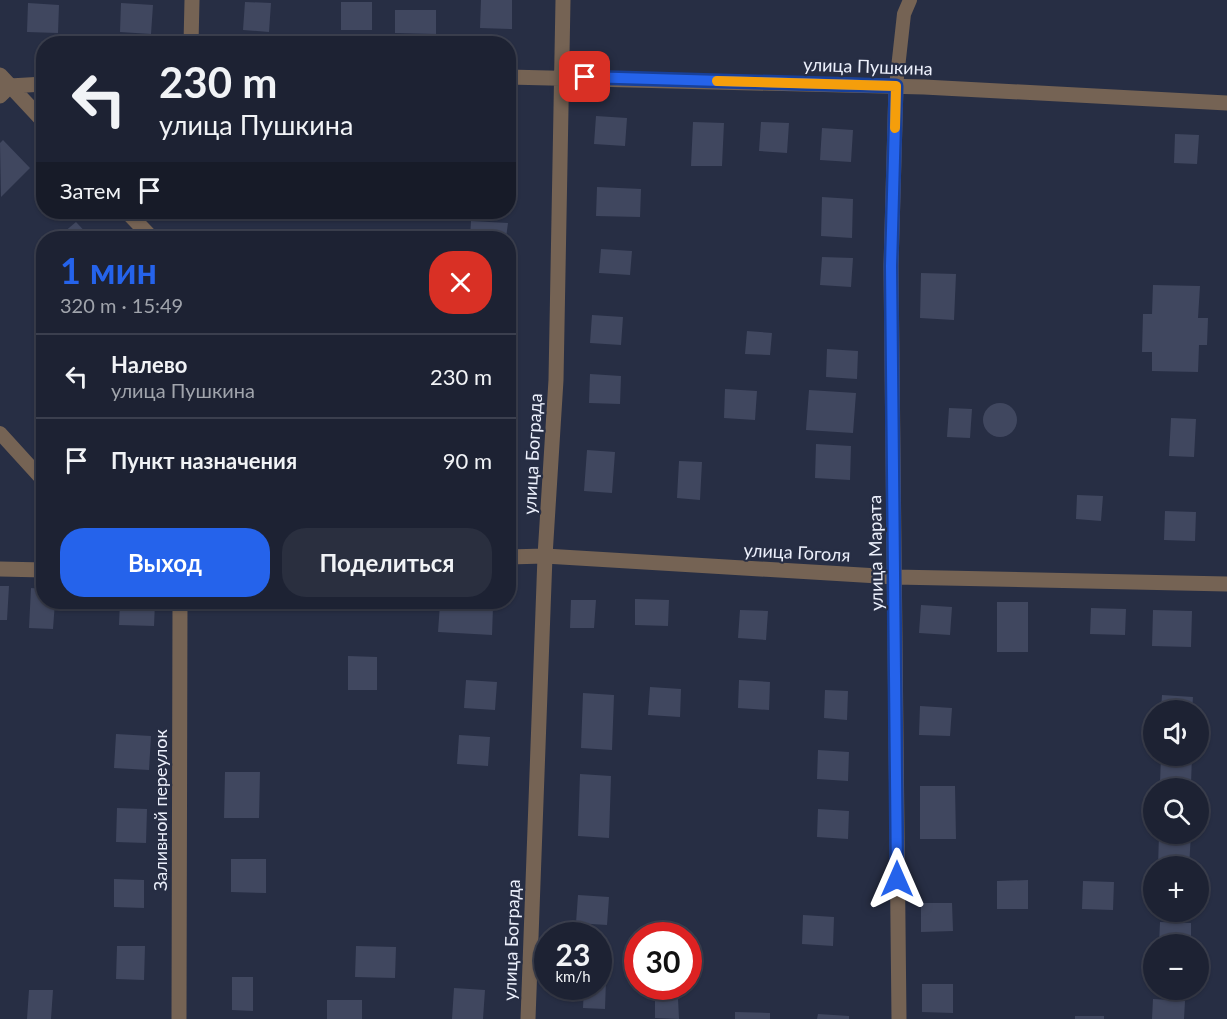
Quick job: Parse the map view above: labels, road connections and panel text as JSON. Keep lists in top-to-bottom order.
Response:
{
  "streets": {
    "street": [
      "улица Пушкина",
      "улица Бограда",
      "улица Гоголя",
      "улица Марата",
      "Заливной переулок"
    ]
  },
  "crossings": [
    ["улица Пушкина", "улица Бограда"],
    ["улица Пушкина", "улица Марата"],
    ["улица Бограда", "улица Гоголя"],
    ["улица Гоголя", "улица Марата"]
  ],
  "page": {
    "turn": ["230 m", "улица Пушкина"],
    "then": "Затем",
    "heading": ["1 мин", "320 m · 15:49"],
    "list": [
      {
        "name": "Налево",
        "note": "улица Пушкина",
        "value": "230 m"
      },
      {
        "name": "Пункт назначения",
        "value": "90 m"
      }
    ],
    "buttons": ["Выход", "Поделиться"],
    "map_buttons": ["+", "−"],
    "speed": "23 km/h",
    "limit": "30"
  }
}
